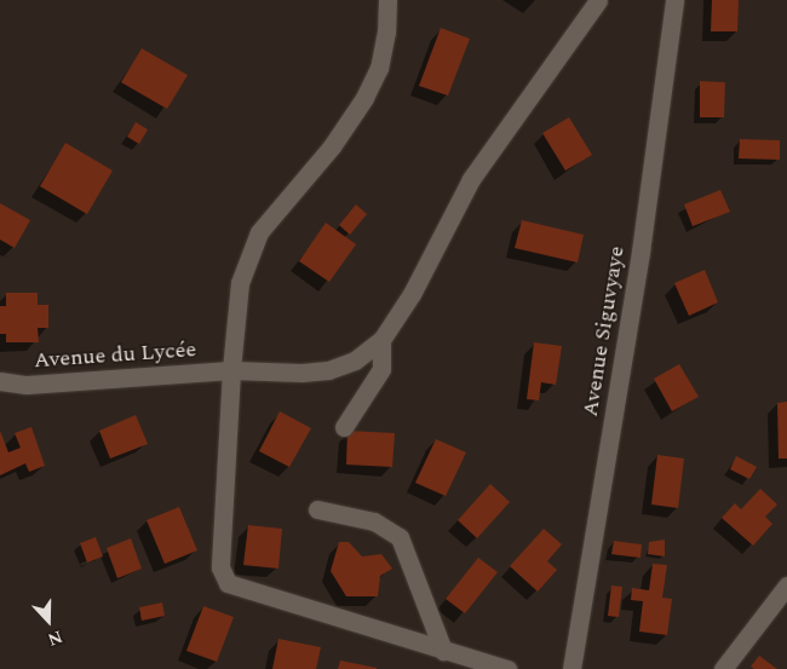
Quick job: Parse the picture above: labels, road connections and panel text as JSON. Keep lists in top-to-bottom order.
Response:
{
  "streets": {
    "street": ["Avenue Siguvyaye", "Avenue du Lycée"]
  },
  "north": "bottom"
}
